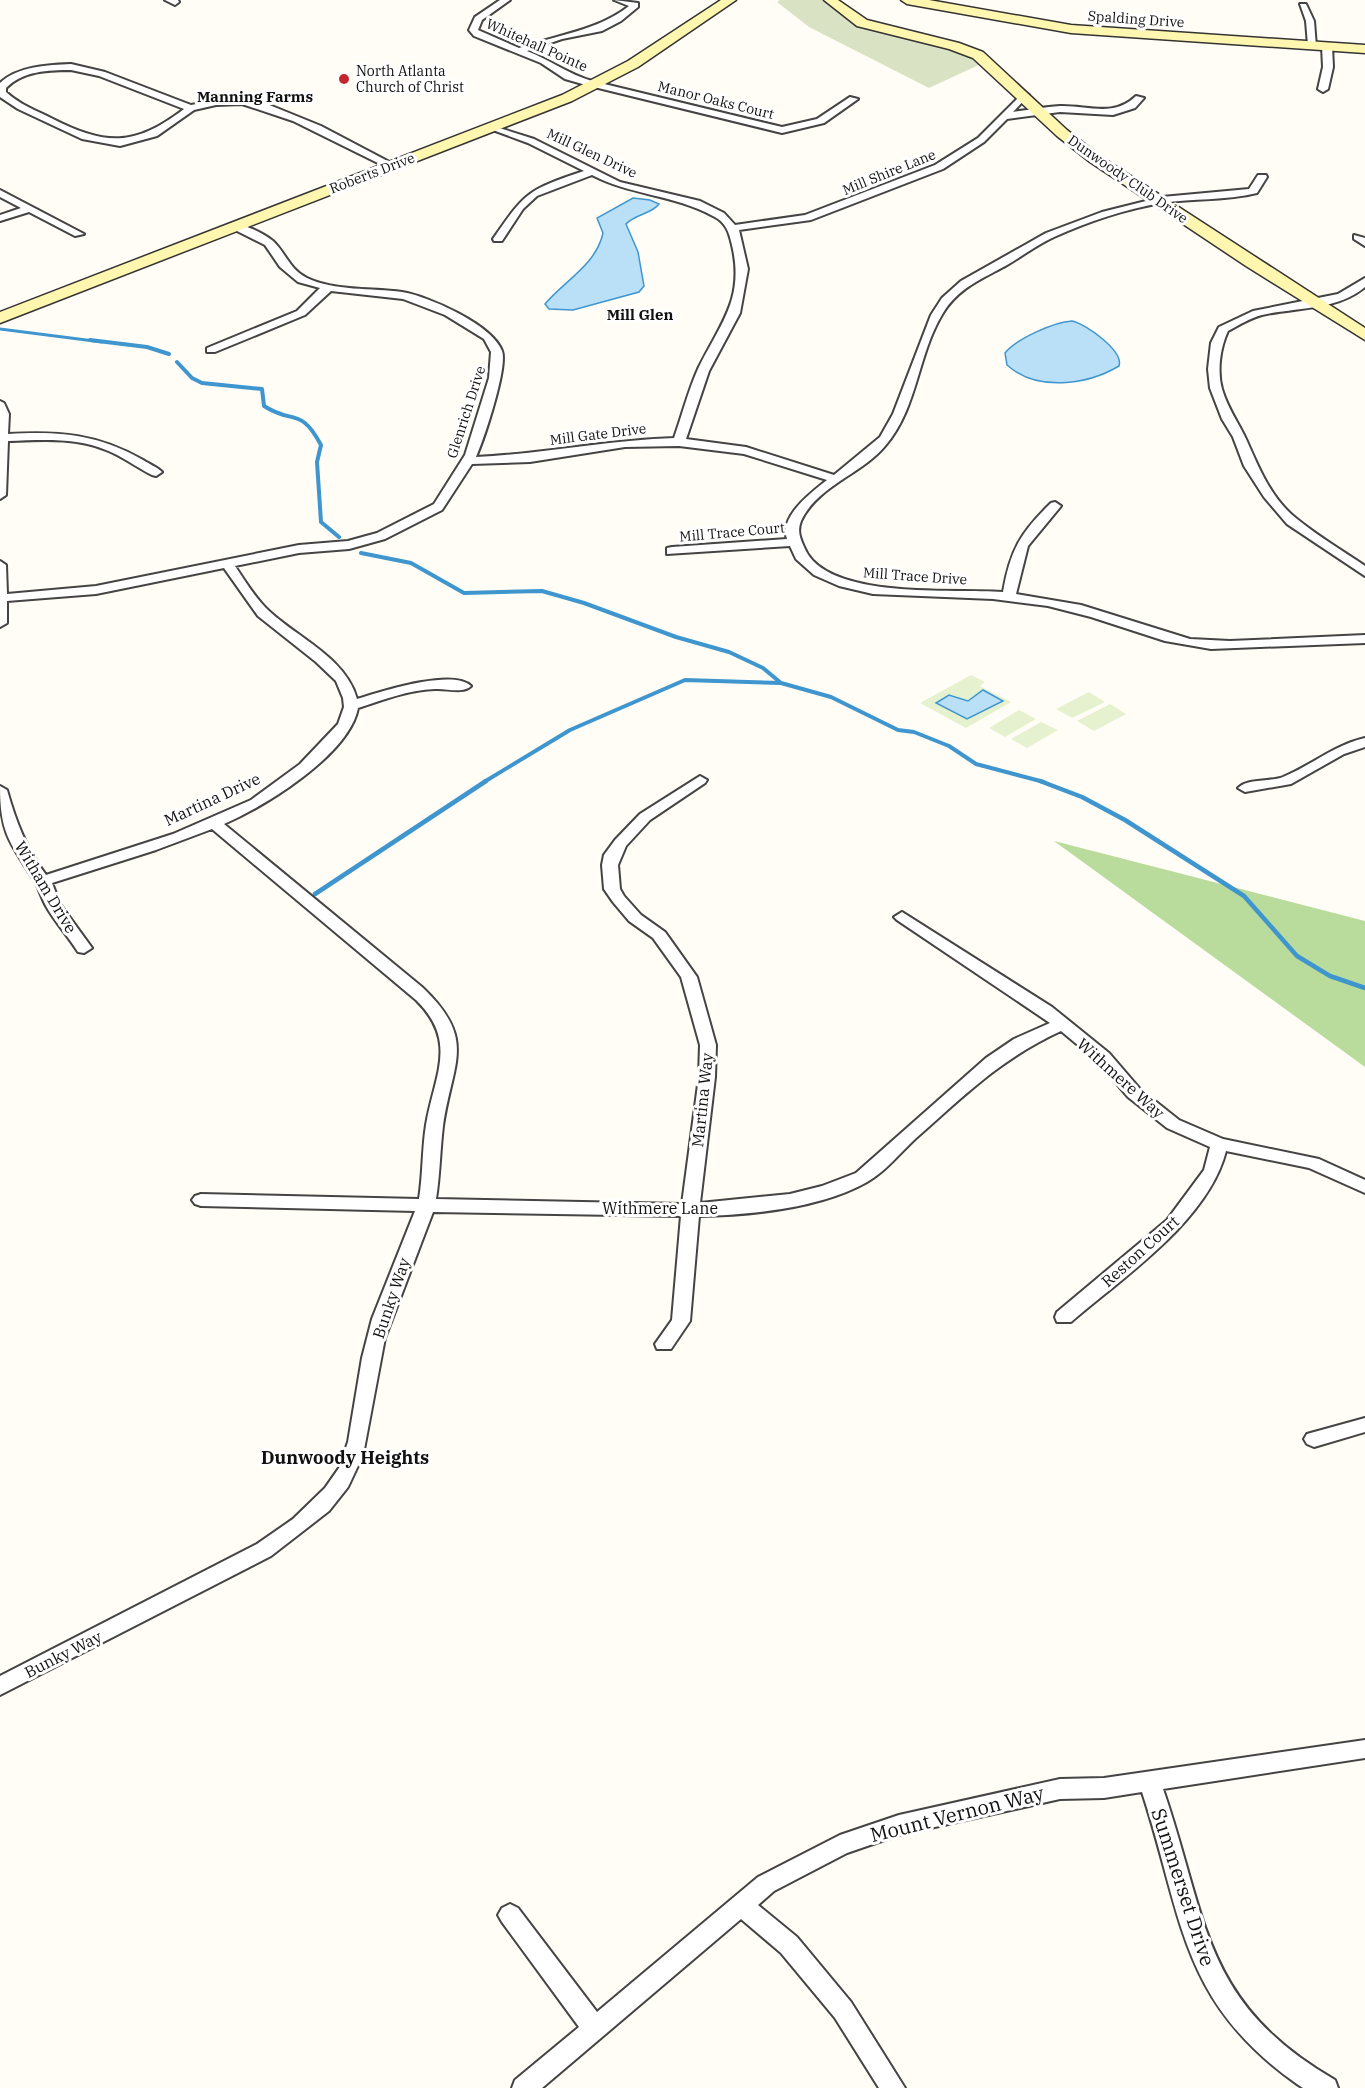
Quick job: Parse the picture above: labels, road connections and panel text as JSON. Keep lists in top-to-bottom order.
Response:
{
  "streets": {
    "street": [
      "Spalding Drive",
      "Whitehall Pointe",
      "Manor Oaks Court",
      "Mill Glen Drive",
      "Mill Shire Lane",
      "Roberts Drive",
      "Dunwoody Club Drive",
      "Glenrich Drive",
      "Mill Gate Drive",
      "Mill Trace Court",
      "Mill Trace Drive",
      "Martina Drive",
      "Witham Drive",
      "Withmere Way",
      "Martina Way",
      "Withmere Lane",
      "Reston Court",
      "Bunky Way",
      "Mount Vernon Way",
      "Summerset Drive"
    ]
  },
  "crossings": [
    ["Whitehall Pointe", "Manor Oaks Court"],
    ["Whitehall Pointe", "Roberts Drive"],
    ["Manor Oaks Court", "Roberts Drive"],
    ["Mill Glen Drive", "Mill Shire Lane"],
    ["Mill Glen Drive", "Roberts Drive"],
    ["Mill Shire Lane", "Dunwoody Club Drive"],
    ["Roberts Drive", "Glenrich Drive"],
    ["Glenrich Drive", "Mill Gate Drive"],
    ["Mill Trace Court", "Mill Trace Drive"],
    ["Martina Drive", "Witham Drive"],
    ["Martina Drive", "Bunky Way"],
    ["Withmere Way", "Withmere Lane"],
    ["Withmere Way", "Reston Court"],
    ["Martina Way", "Withmere Lane"],
    ["Withmere Lane", "Bunky Way"],
    ["Mount Vernon Way", "Summerset Drive"]
  ],
  "districts": ["Manning Farms", "Mill Glen", "Dunwoody Heights"],
  "places": ["North Atlanta Church of Christ"]
}
